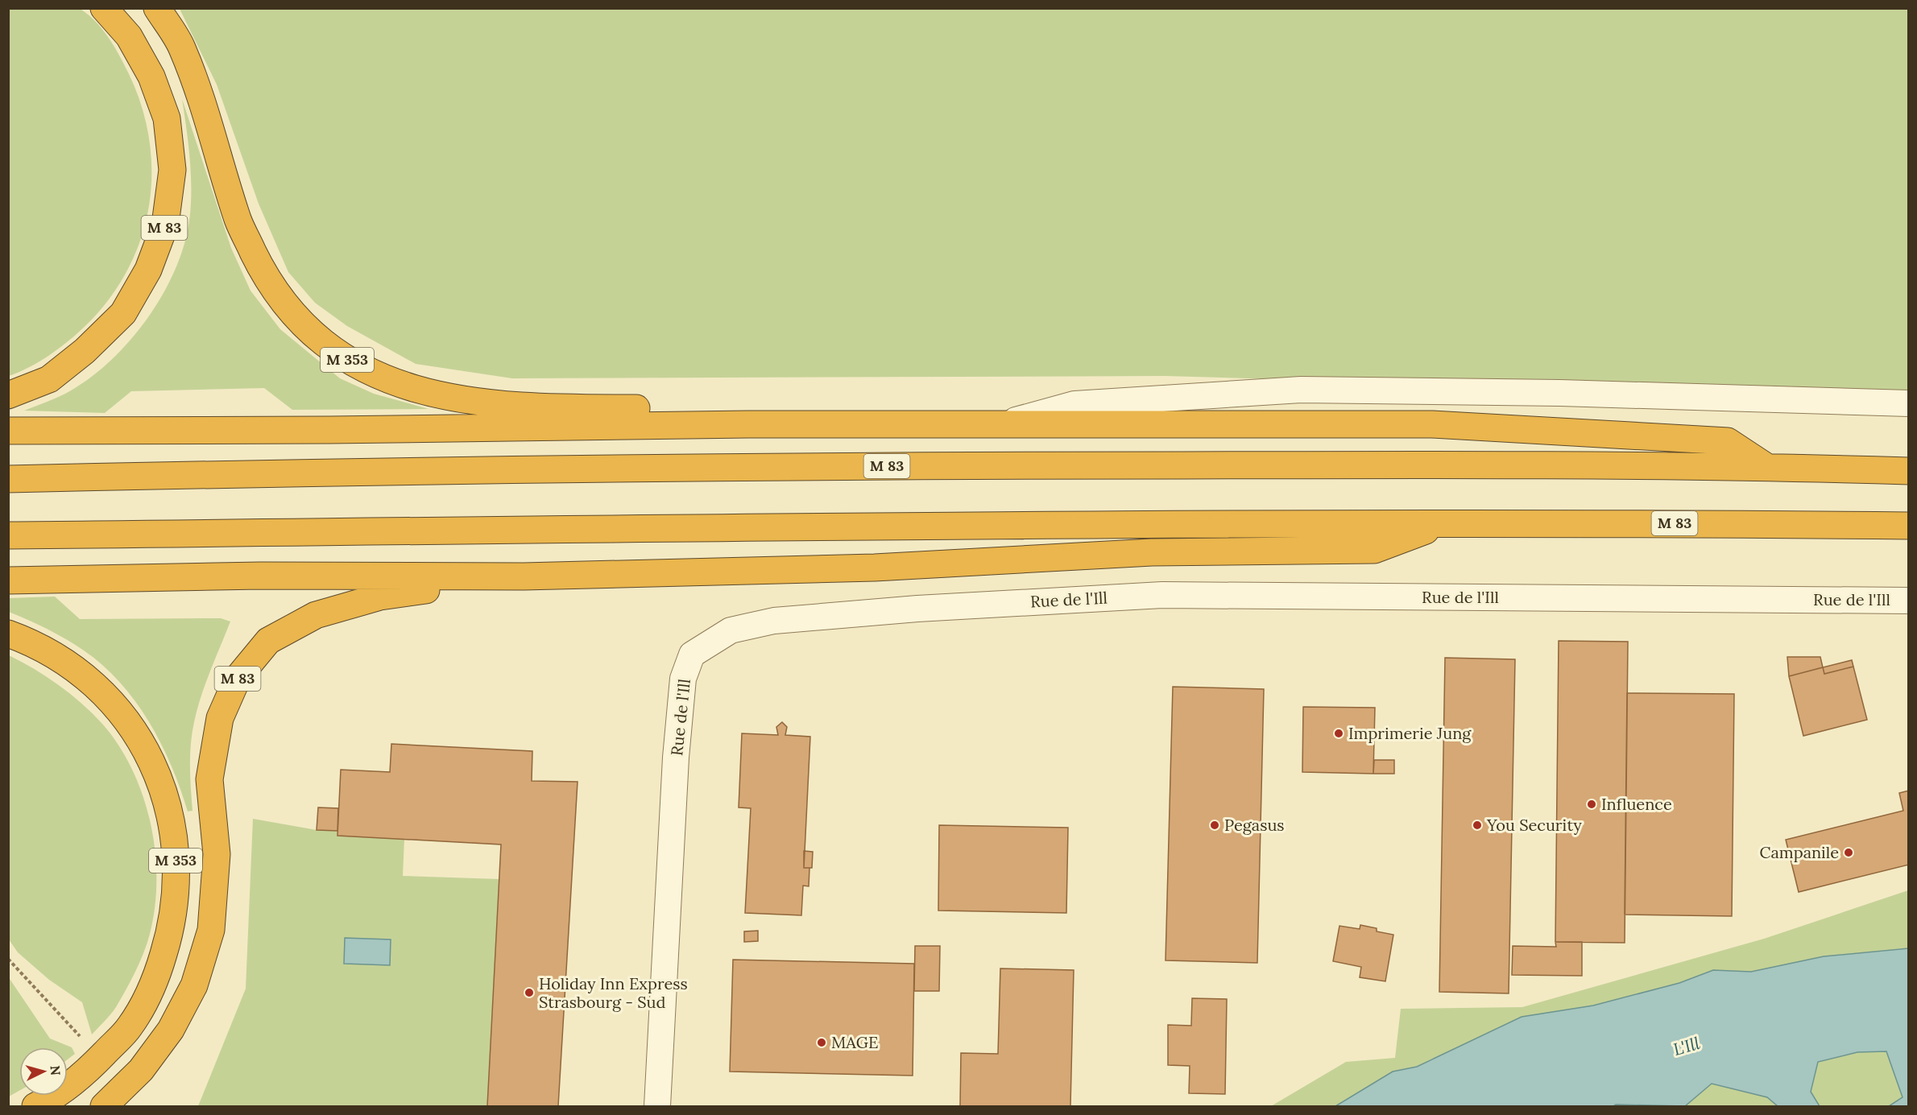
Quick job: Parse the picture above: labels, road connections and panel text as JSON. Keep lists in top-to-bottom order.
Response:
{
  "streets": {
    "highway": ["M 83", "M 353"],
    "street": ["Rue de l'Ill"]
  },
  "water": ["L'Ill"],
  "places": [
    "Imprimerie Jung",
    "Influence",
    "Pegasus",
    "You Security",
    "Campanile",
    "Holiday Inn Express Strasbourg - Sud",
    "MAGE"
  ],
  "north": "right"
}
